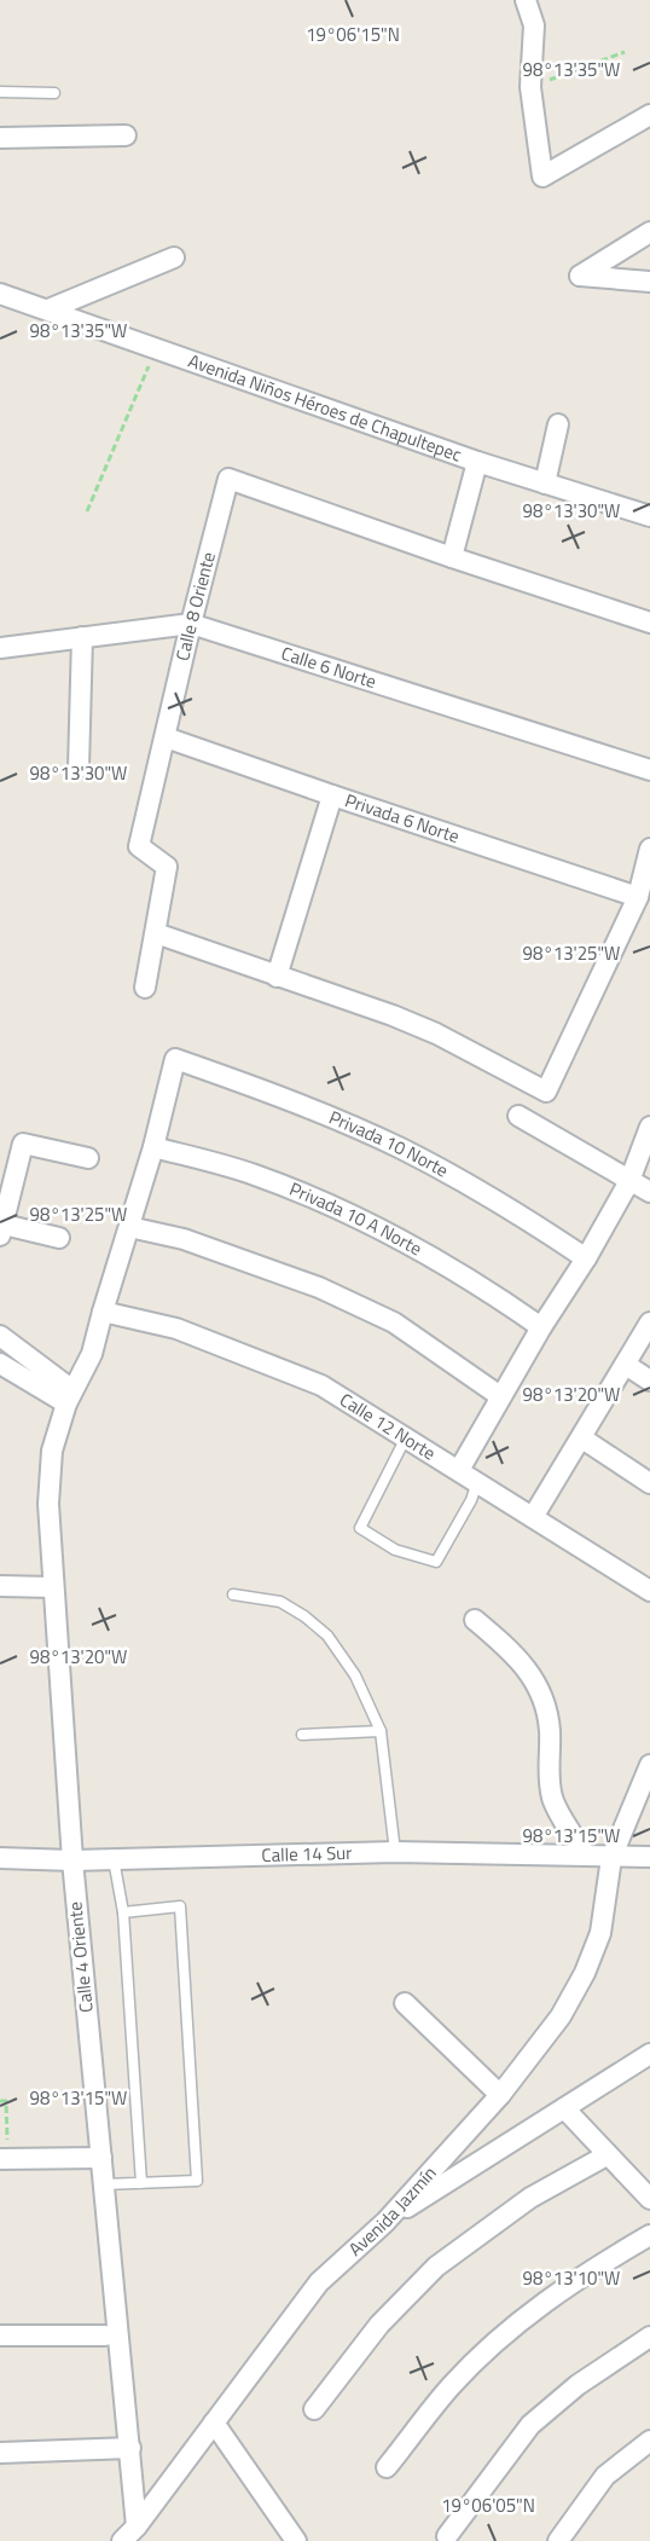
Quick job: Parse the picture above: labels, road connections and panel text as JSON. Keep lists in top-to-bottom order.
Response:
{
  "streets": {
    "street": [
      "Avenida Niños Héroes de Chapultepec",
      "Calle 8 Oriente",
      "Calle 6 Norte",
      "Privada 6 Norte",
      "Privada 10 Norte",
      "Privada 10 A Norte",
      "Calle 12 Norte",
      "Calle 14 Sur",
      "Calle 4 Oriente",
      "Avenida Jazmín"
    ]
  },
  "crossings": [
    ["Calle 8 Oriente", "Calle 6 Norte"],
    ["Calle 8 Oriente", "Privada 6 Norte"],
    ["Privada 10 Norte", "Calle 4 Oriente"],
    ["Privada 10 A Norte", "Calle 4 Oriente"],
    ["Calle 12 Norte", "Calle 4 Oriente"],
    ["Calle 14 Sur", "Calle 4 Oriente"],
    ["Calle 14 Sur", "Avenida Jazmín"],
    ["Calle 4 Oriente", "Avenida Jazmín"]
  ],
  "coordinates": [
    "19°06'15\"N",
    "98°13'35\"W",
    "98°13'30\"W",
    "98°13'25\"W",
    "98°13'20\"W",
    "98°13'15\"W",
    "98°13'10\"W",
    "19°06'05\"N"
  ]
}
